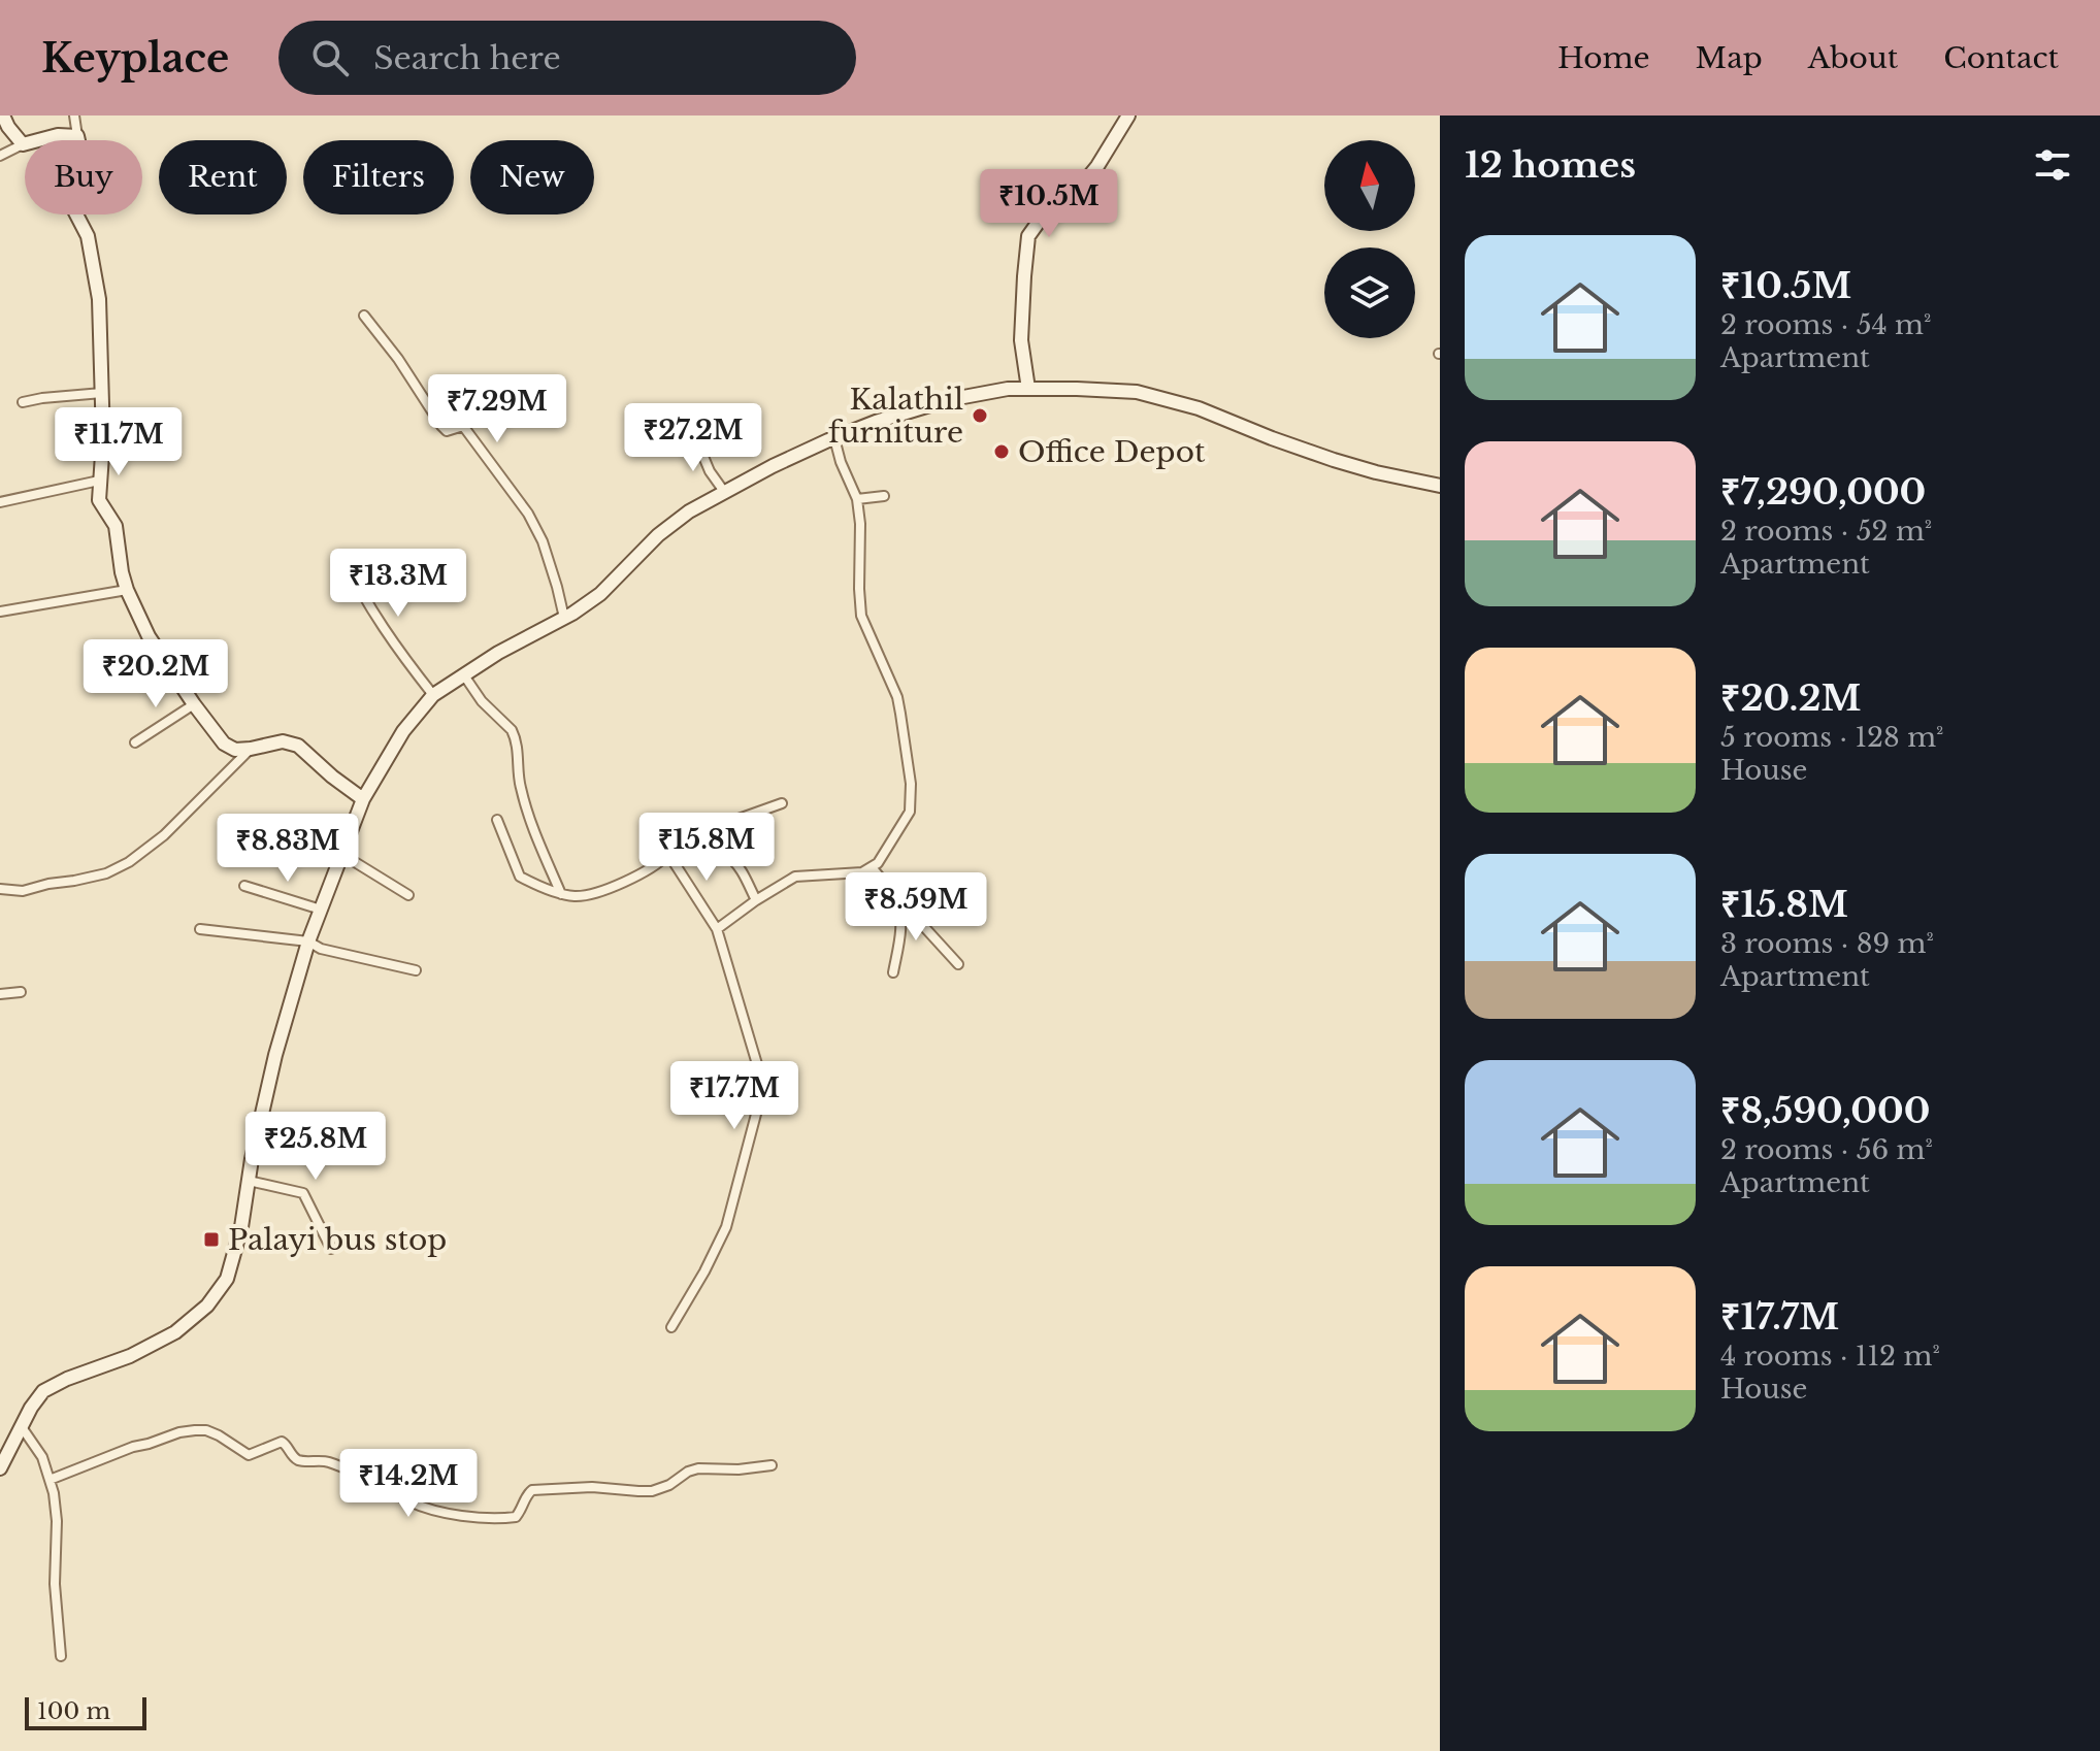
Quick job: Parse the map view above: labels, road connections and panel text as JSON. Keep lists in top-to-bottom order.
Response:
{
  "places": {
    "other": ["Kalathil furniture", "Office Depot"],
    "transit": ["Palayi bus stop"]
  },
  "scale_bar": "100 m",
  "north": "top",
  "page": {
    "header": "Keyplace",
    "search": "Search here",
    "nav": [
      "Home",
      "Map",
      "About",
      "Contact"
    ],
    "heading": "12 homes",
    "chip": [
      "Buy",
      "Rent",
      "Filters",
      "New"
    ],
    "price": [
      "₹10.5M",
      "₹7.29M",
      "₹27.2M",
      "₹11.7M",
      "₹13.3M",
      "₹20.2M",
      "₹15.8M",
      "₹8.83M",
      "₹8.59M",
      "₹17.7M",
      "₹25.8M",
      "₹14.2M"
    ],
    "list": [
      {
        "name": "₹10.5M",
        "note": "2 rooms · 54 m² · Apartment"
      },
      {
        "name": "₹7,290,000",
        "note": "2 rooms · 52 m² · Apartment"
      },
      {
        "name": "₹20.2M",
        "note": "5 rooms · 128 m² · House"
      },
      {
        "name": "₹15.8M",
        "note": "3 rooms · 89 m² · Apartment"
      },
      {
        "name": "₹8,590,000",
        "note": "2 rooms · 56 m² · Apartment"
      },
      {
        "name": "₹17.7M",
        "note": "4 rooms · 112 m² · House"
      }
    ],
    "scale": "100 m"
  }
}
